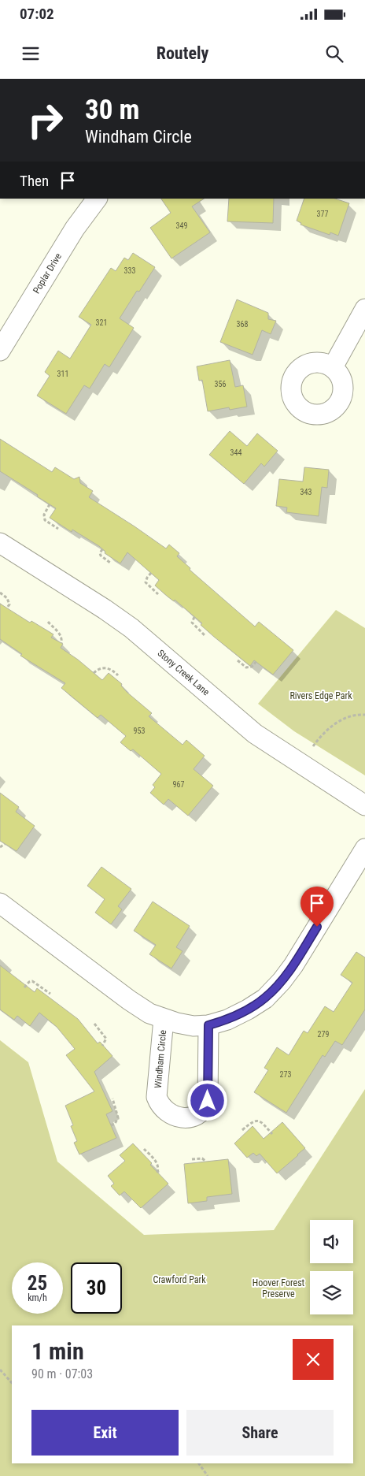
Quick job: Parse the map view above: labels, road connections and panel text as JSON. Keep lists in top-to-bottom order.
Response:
{
  "streets": {
    "street": ["Poplar Drive", "Stony Creek Lane", "Windham Circle"]
  },
  "parks": ["Rivers Edge Park", "Crawford Park", "Hoover Forest Preserve"],
  "house_numbers": [
    "377",
    "349",
    "333",
    "321",
    "368",
    "311",
    "356",
    "344",
    "343",
    "953",
    "967",
    "279",
    "273"
  ],
  "page": {
    "status": "07:02",
    "header": "Routely",
    "turn": ["30 m", "Windham Circle"],
    "then": "Then",
    "speed": "25 km/h",
    "limit": "30",
    "heading": ["1 min", "90 m · 07:03"],
    "buttons": ["Exit", "Share"]
  }
}
